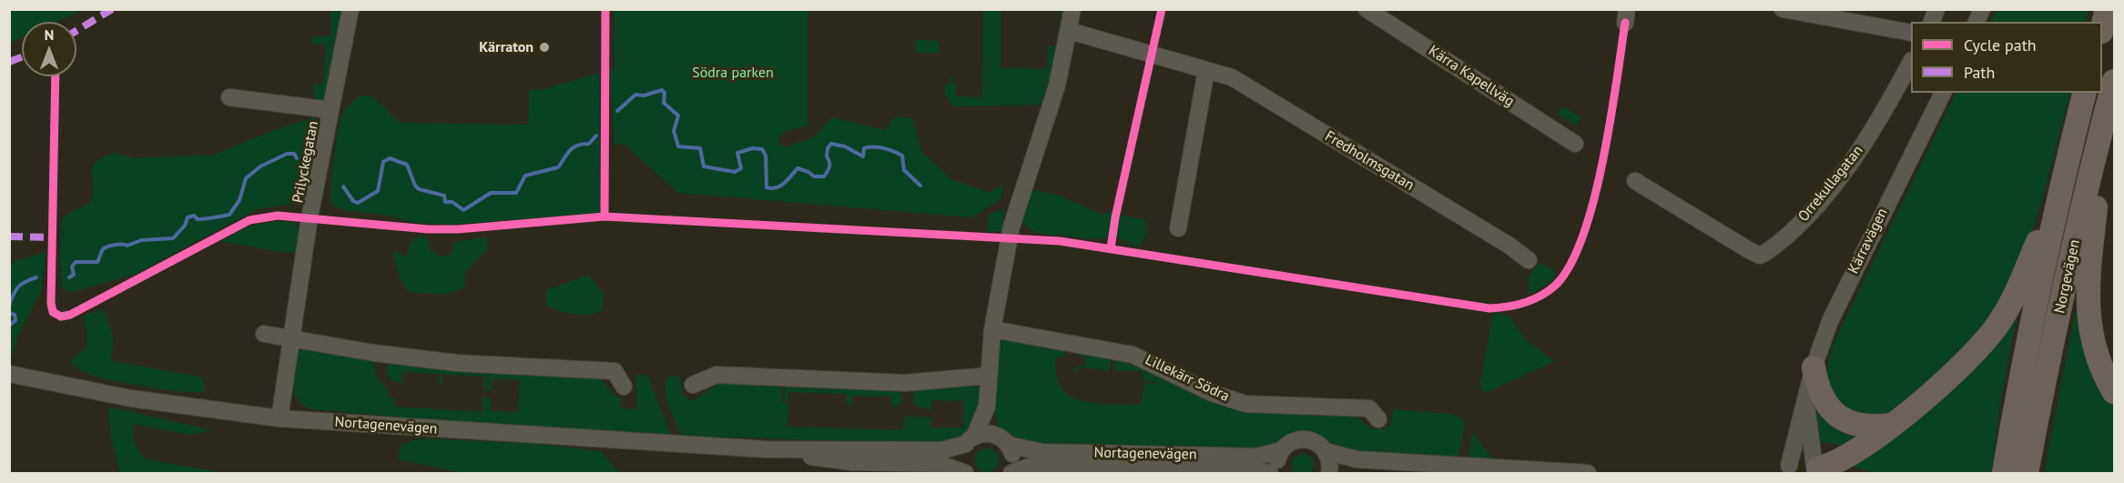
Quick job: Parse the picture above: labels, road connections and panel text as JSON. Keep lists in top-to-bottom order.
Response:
{
  "streets": {
    "highway": ["Norgevägen"],
    "street": [
      "Kärra Kapellväg",
      "Fredholmsgatan",
      "Prilyckegatan",
      "Orrekullagatan",
      "Kärravägen",
      "Lillekärr Södra",
      "Nortagenevägen"
    ]
  },
  "crossings": [
    ["Prilyckegatan", "Nortagenevägen"]
  ],
  "parks": ["Södra parken"],
  "places": ["Kärraton"],
  "legend": ["Cycle path", "Path"],
  "north": "top"
}
